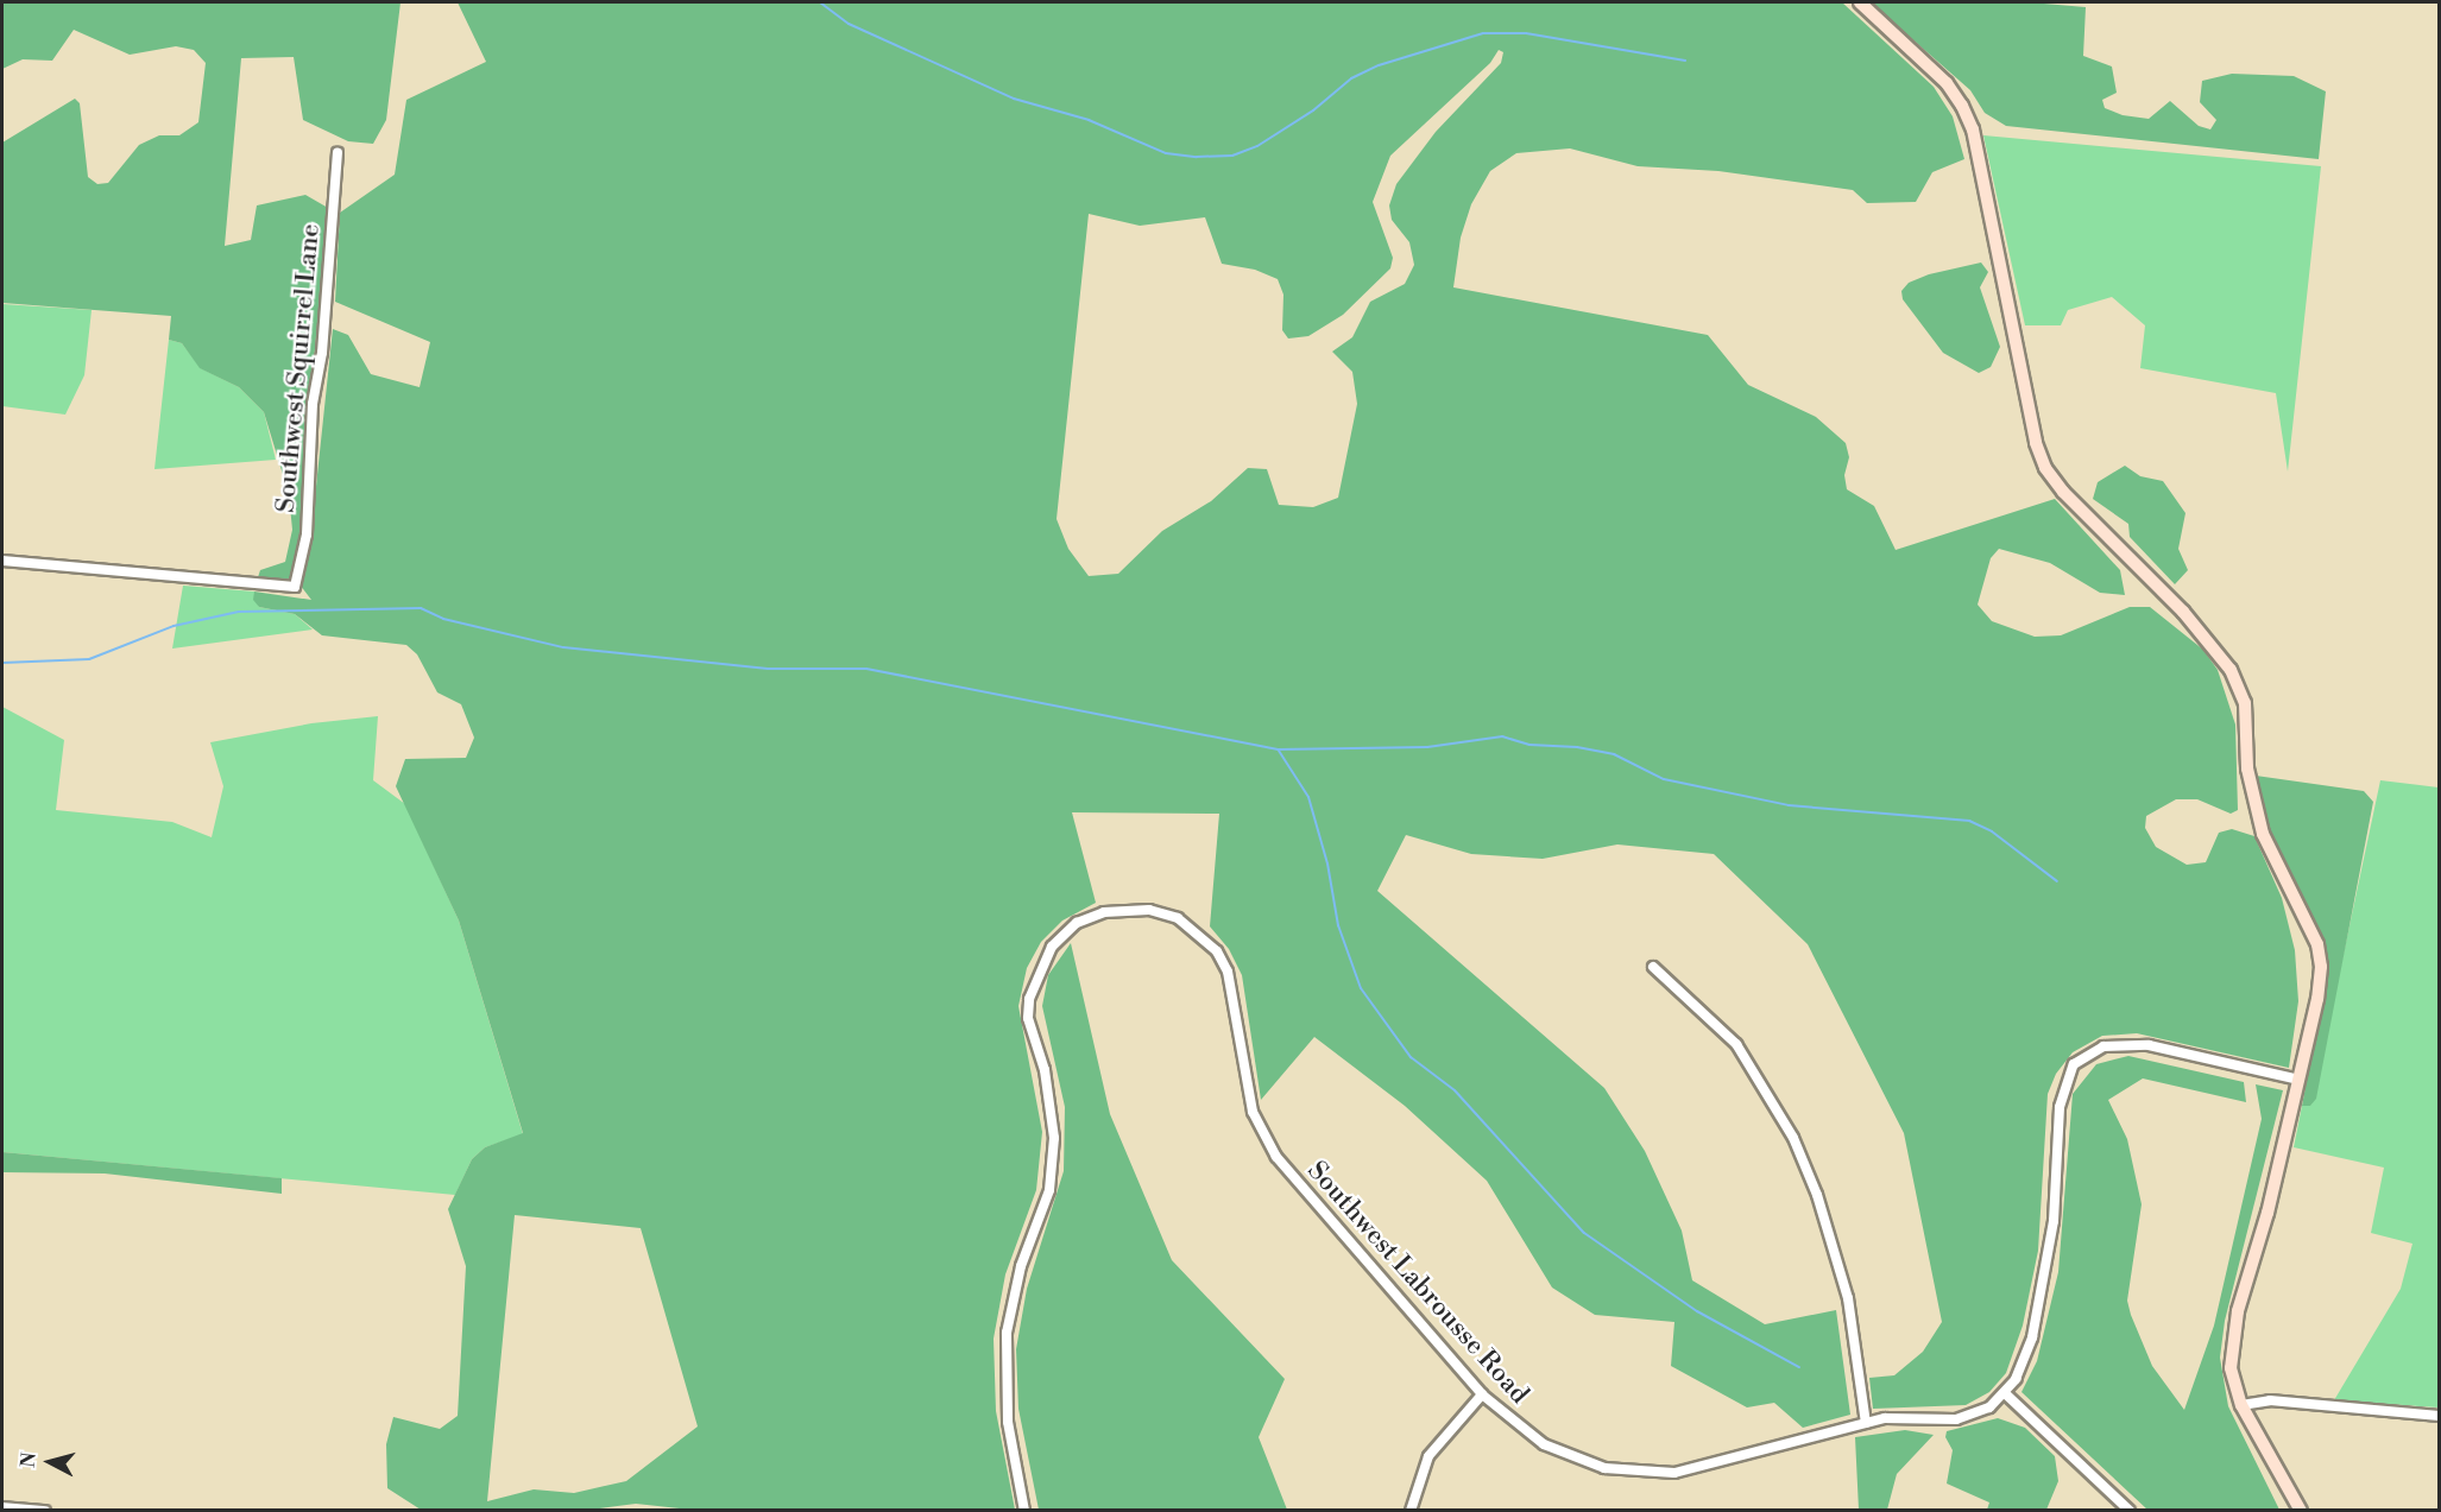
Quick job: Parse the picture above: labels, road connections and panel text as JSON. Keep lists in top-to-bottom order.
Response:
{
  "streets": {
    "street": ["Southwest Squirrel Lane", "Southwest Labrousse Road"]
  },
  "north": "left"
}
